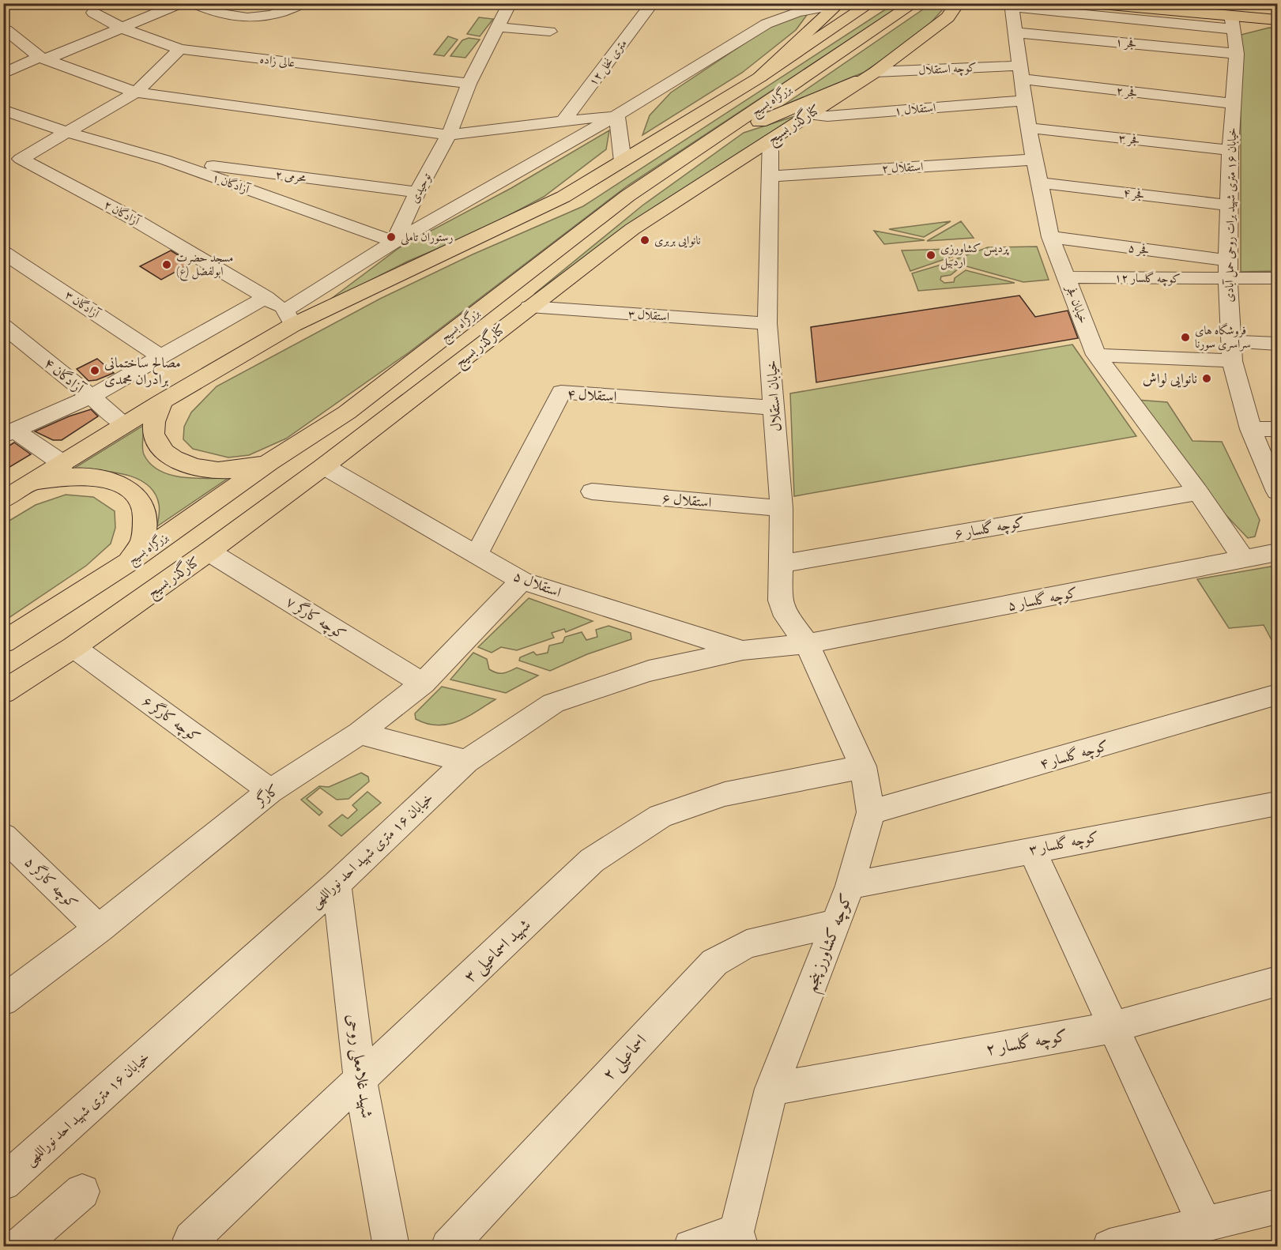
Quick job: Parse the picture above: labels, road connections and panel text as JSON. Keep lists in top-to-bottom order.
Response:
{
  "streets": {
    "main road": ["بزرگراه بسیج", "کنارگذر بسیج"],
    "street": [
      "فجر ۱",
      "عالی زاده",
      "۱۲ متری نخل",
      "کوچه استقلال",
      "فجر ۲",
      "استقلال ۱",
      "فجر ۳",
      "استقلال ۲",
      "محرمی ۲",
      "آزادگان ۱",
      "توحیدی",
      "فجر ۴",
      "آزادگان ۲",
      "خیابان ۱۶ متری شهید برات روحی حمل آبادی",
      "فجر ۵",
      "کوچه گلسار ۱۲",
      "آزادگان ۳",
      "خیابان فجر",
      "استقلال ۳",
      "آزادگان ۴",
      "استقلال ۴",
      "خیابان استقلال",
      "استقلال ۶",
      "کوچه گلسار ۶",
      "استقلال ۵",
      "کوچه گلسار ۵",
      "کوچه کارگر ۷",
      "کوچه کارگر ۶",
      "کوچه گلسار ۴",
      "کارگر",
      "کوچه گلسار ۳",
      "خیابان ۱۶ متری شهید احد نوراللهی",
      "کوچه کارگر ۵",
      "کوچه کشاورز پنجم",
      "شهید اسماعیلی ۳",
      "کوچه گلسار ۲",
      "اسماعیلی ۲",
      "شهید غلامعلی روحی"
    ]
  },
  "crossings": [
    ["فجر ۱", "خیابان ۱۶ متری شهید برات روحی حمل آبادی"],
    ["فجر ۱", "خیابان فجر"],
    ["عالی زاده", "توحیدی"],
    ["کوچه استقلال", "فجر ۲"],
    ["کوچه استقلال", "کنارگذر بسیج"],
    ["کوچه استقلال", "خیابان فجر"],
    ["فجر ۲", "خیابان ۱۶ متری شهید برات روحی حمل آبادی"],
    ["فجر ۲", "خیابان فجر"],
    ["بزرگراه بسیج", "آزادگان ۴"],
    ["استقلال ۱", "کنارگذر بسیج"],
    ["استقلال ۱", "خیابان فجر"],
    ["کنارگذر بسیج", "استقلال ۳"],
    ["کنارگذر بسیج", "خیابان استقلال"],
    ["کنارگذر بسیج", "استقلال ۵"],
    ["کنارگذر بسیج", "کوچه کارگر ۷"],
    ["کنارگذر بسیج", "کوچه کارگر ۶"],
    ["فجر ۳", "خیابان ۱۶ متری شهید برات روحی حمل آبادی"],
    ["فجر ۳", "خیابان فجر"],
    ["استقلال ۲", "خیابان فجر"],
    ["استقلال ۲", "خیابان استقلال"],
    ["محرمی ۲", "آزادگان ۱"],
    ["محرمی ۲", "توحیدی"],
    ["آزادگان ۱", "توحیدی"],
    ["آزادگان ۱", "آزادگان ۲"],
    ["فجر ۴", "خیابان ۱۶ متری شهید برات روحی حمل آبادی"],
    ["فجر ۴", "خیابان فجر"],
    ["خیابان ۱۶ متری شهید برات روحی حمل آبادی", "فجر ۵"],
    ["خیابان ۱۶ متری شهید برات روحی حمل آبادی", "کوچه گلسار ۱۲"],
    ["خیابان ۱۶ متری شهید برات روحی حمل آبادی", "خیابان فجر"],
    ["فجر ۵", "کوچه گلسار ۱۲"],
    ["فجر ۵", "خیابان فجر"],
    ["کوچه گلسار ۱۲", "خیابان فجر"],
    ["خیابان فجر", "کوچه گلسار ۶"],
    ["خیابان فجر", "کوچه گلسار ۵"],
    ["استقلال ۳", "خیابان استقلال"],
    ["استقلال ۴", "خیابان استقلال"],
    ["استقلال ۴", "استقلال ۵"],
    ["خیابان استقلال", "استقلال ۶"],
    ["خیابان استقلال", "کوچه گلسار ۶"],
    ["خیابان استقلال", "کوچه گلسار ۵"],
    ["خیابان استقلال", "خیابان ۱۶ متری شهید احد نوراللهی"],
    ["خیابان استقلال", "کوچه کشاورز پنجم"],
    ["استقلال ۵", "کارگر"],
    ["استقلال ۵", "خیابان ۱۶ متری شهید احد نوراللهی"],
    ["کوچه گلسار ۵", "خیابان ۱۶ متری شهید احد نوراللهی"],
    ["کوچه گلسار ۵", "کوچه کشاورز پنجم"],
    ["کوچه کارگر ۷", "کارگر"],
    ["کوچه کارگر ۶", "کارگر"],
    ["کوچه گلسار ۴", "کوچه کشاورز پنجم"],
    ["کارگر", "کوچه کارگر ۵"],
    ["کوچه گلسار ۳", "کوچه کشاورز پنجم"],
    ["خیابان ۱۶ متری شهید احد نوراللهی", "کوچه کشاورز پنجم"],
    ["خیابان ۱۶ متری شهید احد نوراللهی", "شهید غلامعلی روحی"],
    ["کوچه کشاورز پنجم", "شهید اسماعیلی ۳"],
    ["کوچه کشاورز پنجم", "کوچه گلسار ۲"],
    ["کوچه کشاورز پنجم", "اسماعیلی ۲"],
    ["شهید اسماعیلی ۳", "شهید غلامعلی روحی"]
  ],
  "places": [
    "رستوران تاملی",
    "نانوایی بربری",
    "پردیس کشاورزی اردبیل",
    "مسجد حضرت ابولفضل (ع)",
    "فروشگاه های سراسری سورنا",
    "مصالح ساختمانی برادران محمدی",
    "نانوایی لواش"
  ]
}
